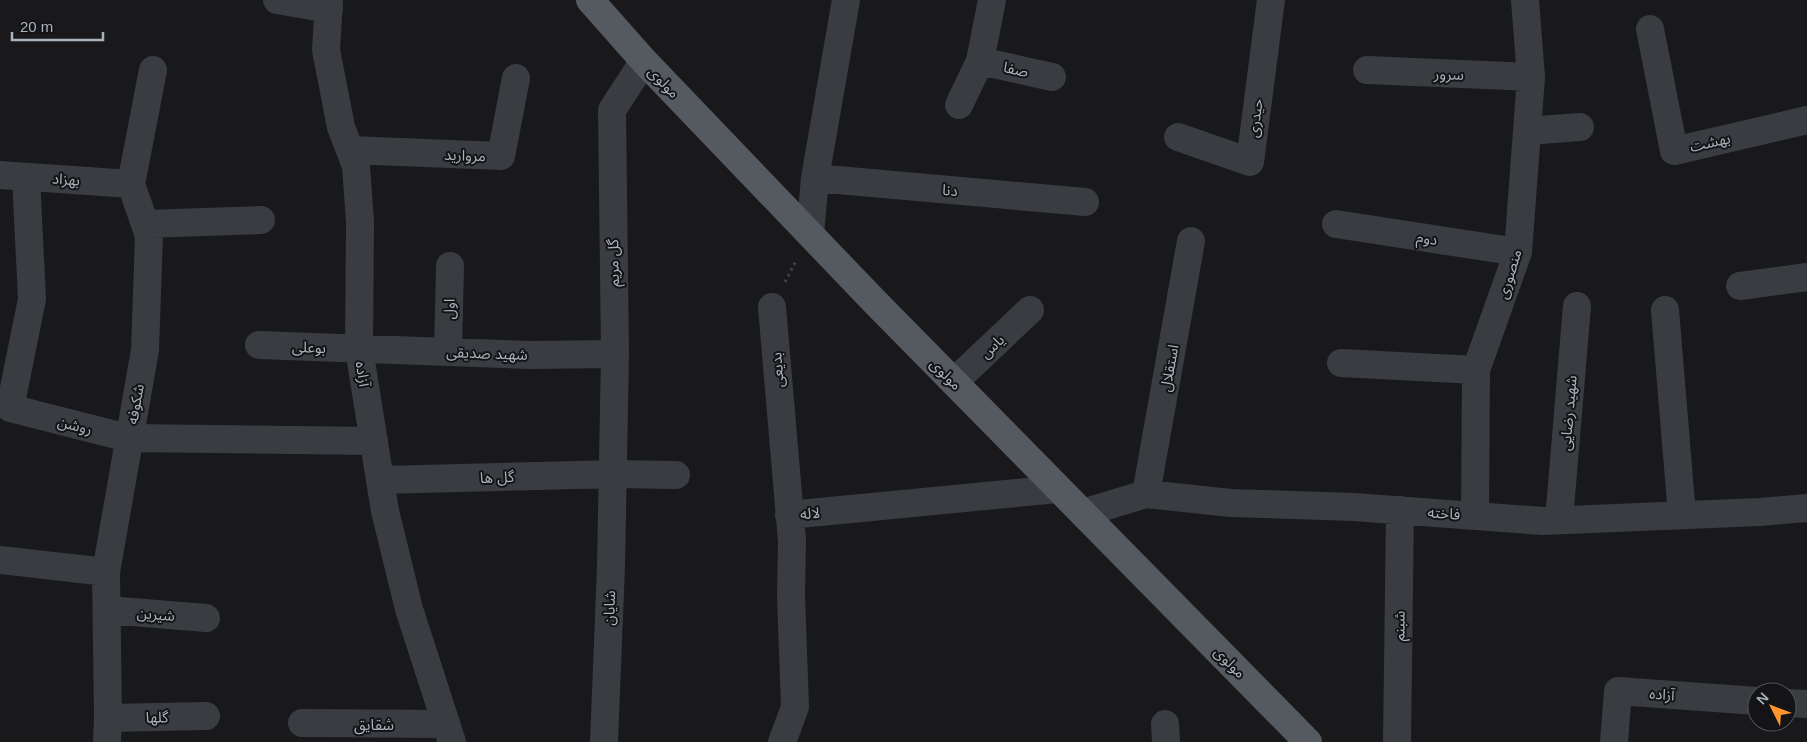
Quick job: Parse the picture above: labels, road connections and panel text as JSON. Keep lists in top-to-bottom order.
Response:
{
  "streets": {
    "main road": ["مولوی"],
    "street": [
      "صفا",
      "سرور",
      "حیدری",
      "بهشت",
      "مروارید",
      "بهزاد",
      "دنا",
      "دوم",
      "گل مریم",
      "منصوری",
      "اول",
      "یاس",
      "بوعلی",
      "شهید صدیقی",
      "استقلال",
      "بدیعی",
      "آزاده",
      "شکوفه",
      "شهید رضایی",
      "روشن",
      "گل ها",
      "لاله",
      "فاخته",
      "شایان",
      "شیرین",
      "شبنم",
      "گلها",
      "شقایق"
    ]
  },
  "crossings": [
    ["سرور", "منصوری"],
    ["مولوی", "گل مریم"],
    ["مولوی", "یاس"],
    ["مولوی", "لاله"],
    ["مولوی", "فاخته"],
    ["مروارید", "آزاده"],
    ["بهزاد", "شکوفه"],
    ["بهزاد", "روشن"],
    ["دوم", "منصوری"],
    ["گل مریم", "شهید صدیقی"],
    ["گل مریم", "گل ها"],
    ["گل مریم", "شایان"],
    ["منصوری", "فاخته"],
    ["اول", "شهید صدیقی"],
    ["بوعلی", "شهید صدیقی"],
    ["بوعلی", "آزاده"],
    ["شهید صدیقی", "آزاده"],
    ["استقلال", "فاخته"],
    ["بدیعی", "لاله"],
    ["آزاده", "روشن"],
    ["آزاده", "گل ها"],
    ["آزاده", "شقایق"],
    ["شکوفه", "روشن"],
    ["شکوفه", "شیرین"],
    ["شکوفه", "گلها"],
    ["شهید رضایی", "فاخته"],
    ["گل ها", "شایان"],
    ["فاخته", "شبنم"]
  ],
  "scale_bar": "20 m",
  "north": "top left"
}
